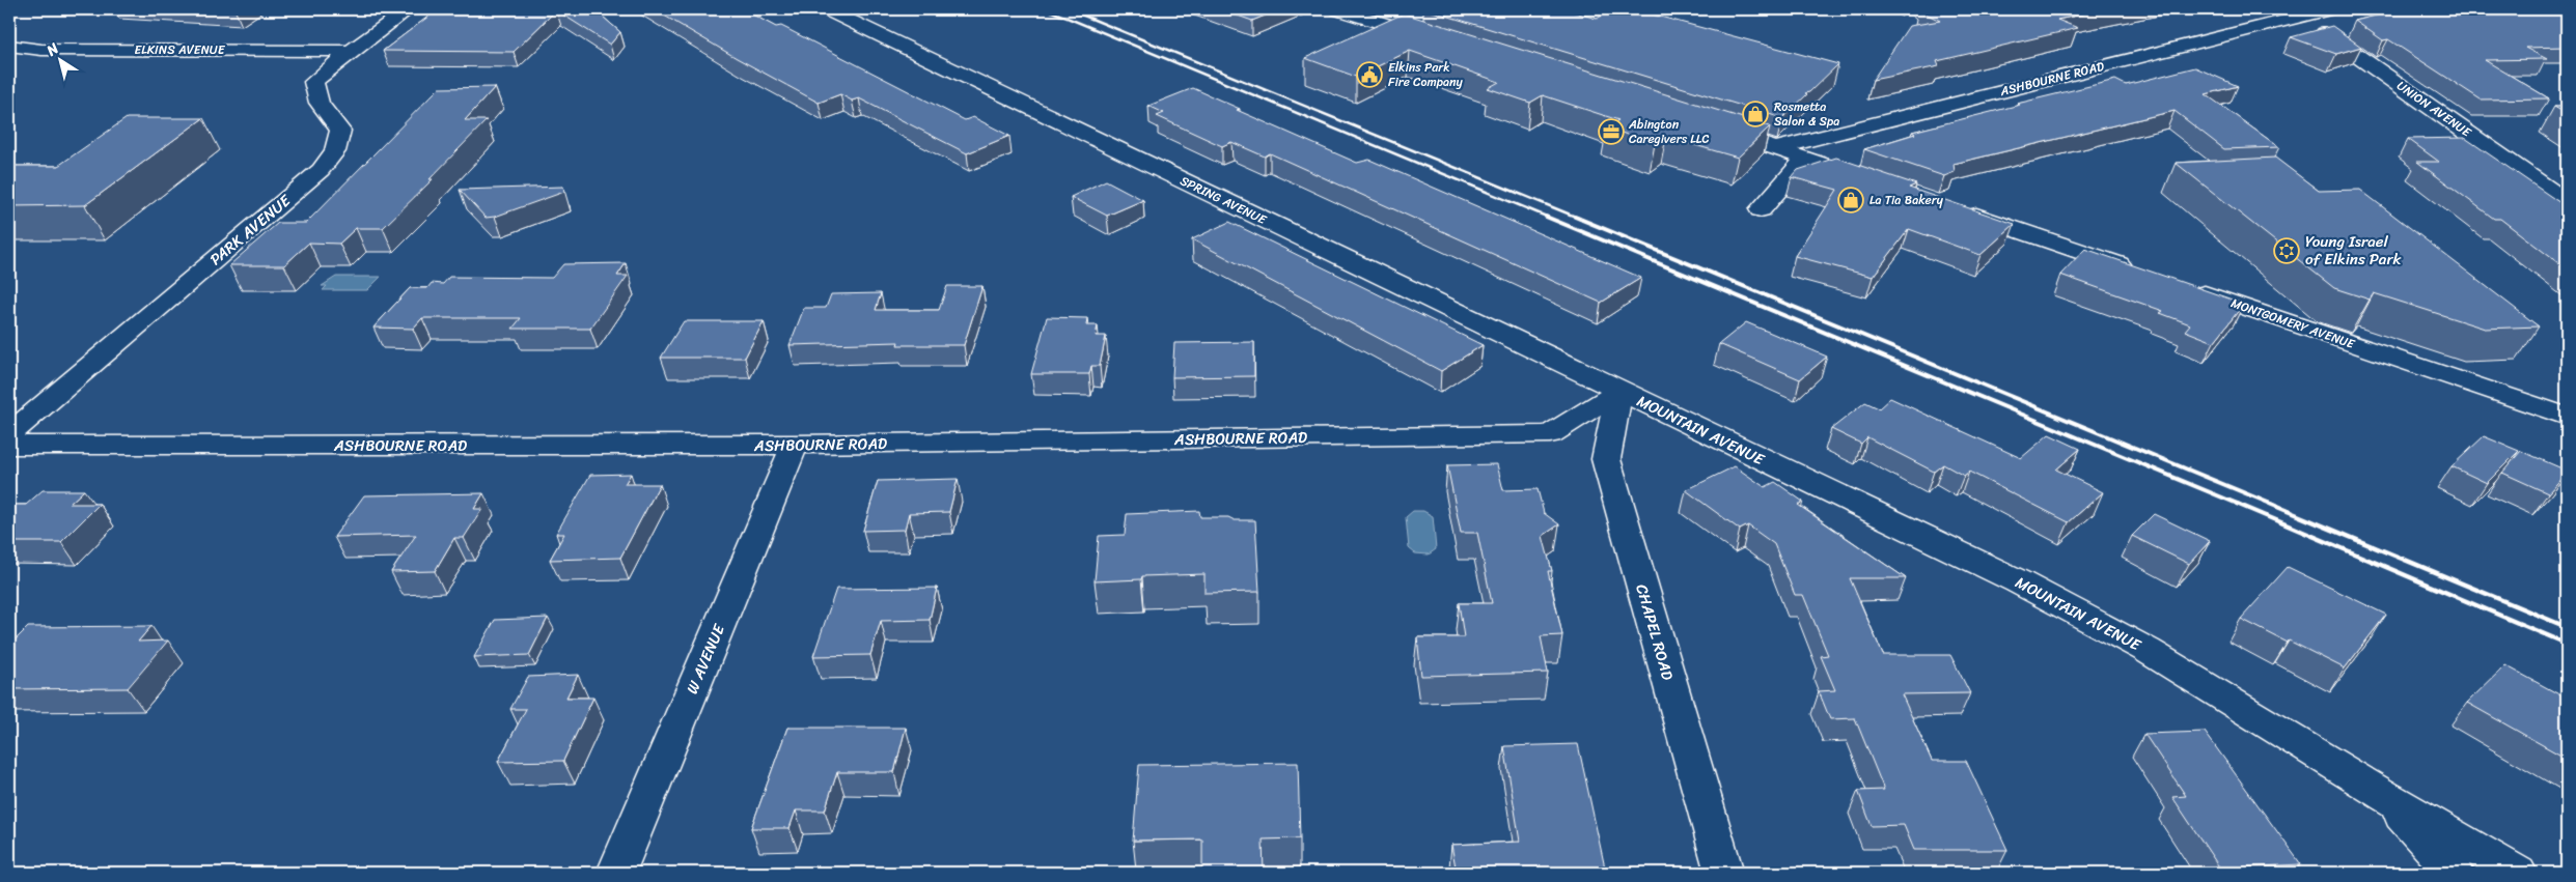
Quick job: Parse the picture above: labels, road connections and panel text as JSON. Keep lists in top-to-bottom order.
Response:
{
  "streets": {
    "street": [
      "ELKINS AVENUE",
      "ASHBOURNE ROAD",
      "UNION AVENUE",
      "SPRING AVENUE",
      "PARK AVENUE",
      "MONTGOMERY AVENUE",
      "MOUNTAIN AVENUE",
      "CHAPEL ROAD",
      "W AVENUE"
    ]
  },
  "crossings": [
    ["ELKINS AVENUE", "PARK AVENUE"],
    ["ASHBOURNE ROAD", "UNION AVENUE"],
    ["ASHBOURNE ROAD", "SPRING AVENUE"],
    ["ASHBOURNE ROAD", "MOUNTAIN AVENUE"],
    ["ASHBOURNE ROAD", "CHAPEL ROAD"],
    ["ASHBOURNE ROAD", "W AVENUE"],
    ["SPRING AVENUE", "MOUNTAIN AVENUE"],
    ["SPRING AVENUE", "CHAPEL ROAD"],
    ["MOUNTAIN AVENUE", "CHAPEL ROAD"]
  ],
  "places": {
    "public building": ["Elkins Park Fire Company"],
    "shop": ["Rosmetta Salon & Spa", "La Tia Bakery"],
    "office": ["Abington Caregivers LLC"],
    "synagogue": ["Young Israel of Elkins Park"]
  },
  "north": "top left"
}
